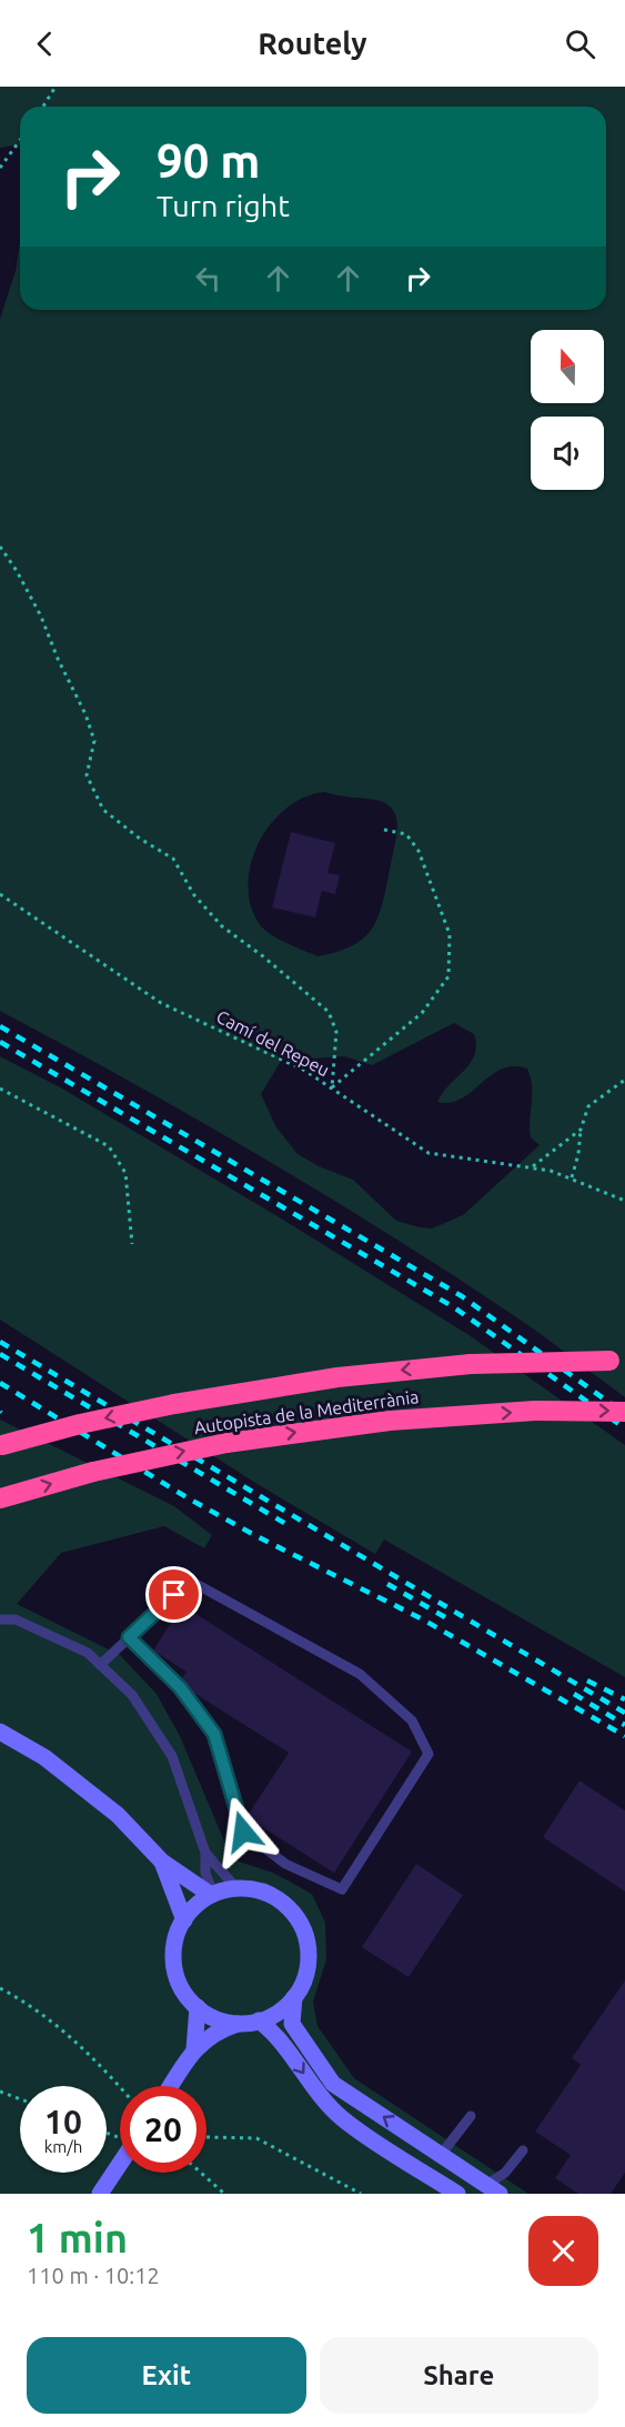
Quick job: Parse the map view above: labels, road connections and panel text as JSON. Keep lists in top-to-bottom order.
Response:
{
  "streets": {
    "highway": ["Autopista de la Mediterrània"],
    "path": ["Camí del Repeu"]
  },
  "north": "top",
  "page": {
    "header": "Routely",
    "turn": ["90 m", "Turn right"],
    "speed": "10 km/h",
    "limit": "20",
    "heading": ["1 min", "110 m · 10:12"],
    "buttons": ["Exit", "Share"]
  }
}
